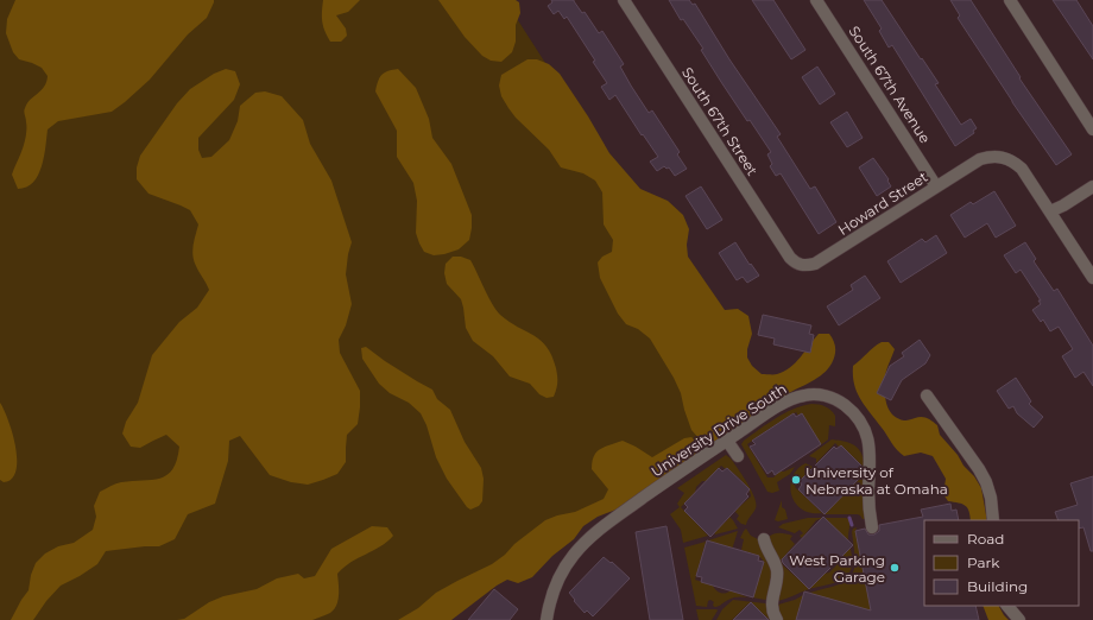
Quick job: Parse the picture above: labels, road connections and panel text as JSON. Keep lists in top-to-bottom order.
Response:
{
  "streets": {
    "street": [
      "South 67th Avenue",
      "South 67th Street",
      "Howard Street",
      "University Drive South"
    ]
  },
  "crossings": [
    ["South 67th Avenue", "Howard Street"],
    ["South 67th Street", "Howard Street"]
  ],
  "places": ["University of Nebraska at Omaha", "West Parking Garage"],
  "legend": ["Road", "Park", "Building"]
}
